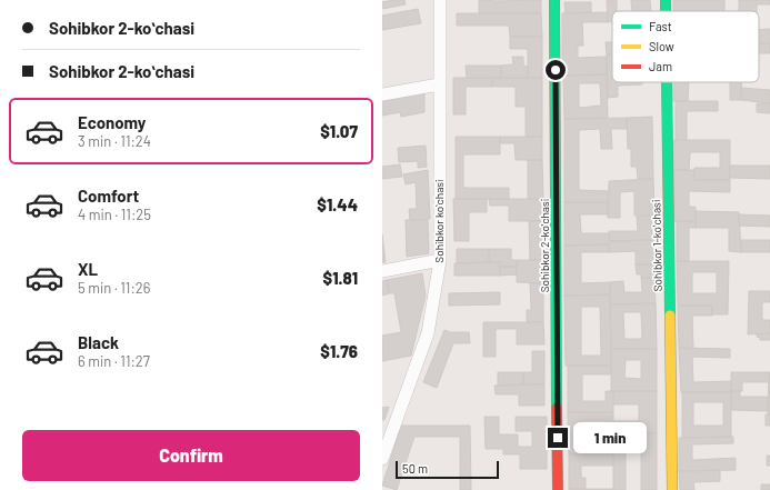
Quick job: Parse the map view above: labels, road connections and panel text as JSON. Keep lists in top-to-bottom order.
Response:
{
  "streets": {
    "street": ["Sohibkor koʻchasi", "Sohibkor 2-koʻchasi", "Sohibkor 1-koʻchasi"]
  },
  "legend": ["Fast", "Slow", "Jam"],
  "scale_bar": "50 m",
  "page": {
    "banner": ["Sohibkor 2-koʻchasi", "Sohibkor 2-koʻchasi"],
    "list": [
      {
        "name": "Economy",
        "note": "3 min · 11:24",
        "value": "$1.07"
      },
      {
        "name": "Comfort",
        "note": "4 min · 11:25",
        "value": "$1.44"
      },
      {
        "name": "XL",
        "note": "5 min · 11:26",
        "value": "$1.81"
      },
      {
        "name": "Black",
        "note": "6 min · 11:27",
        "value": "$1.76"
      }
    ],
    "buttons": "Confirm",
    "bubble": "1 min",
    "scale": "50 m"
  }
}
